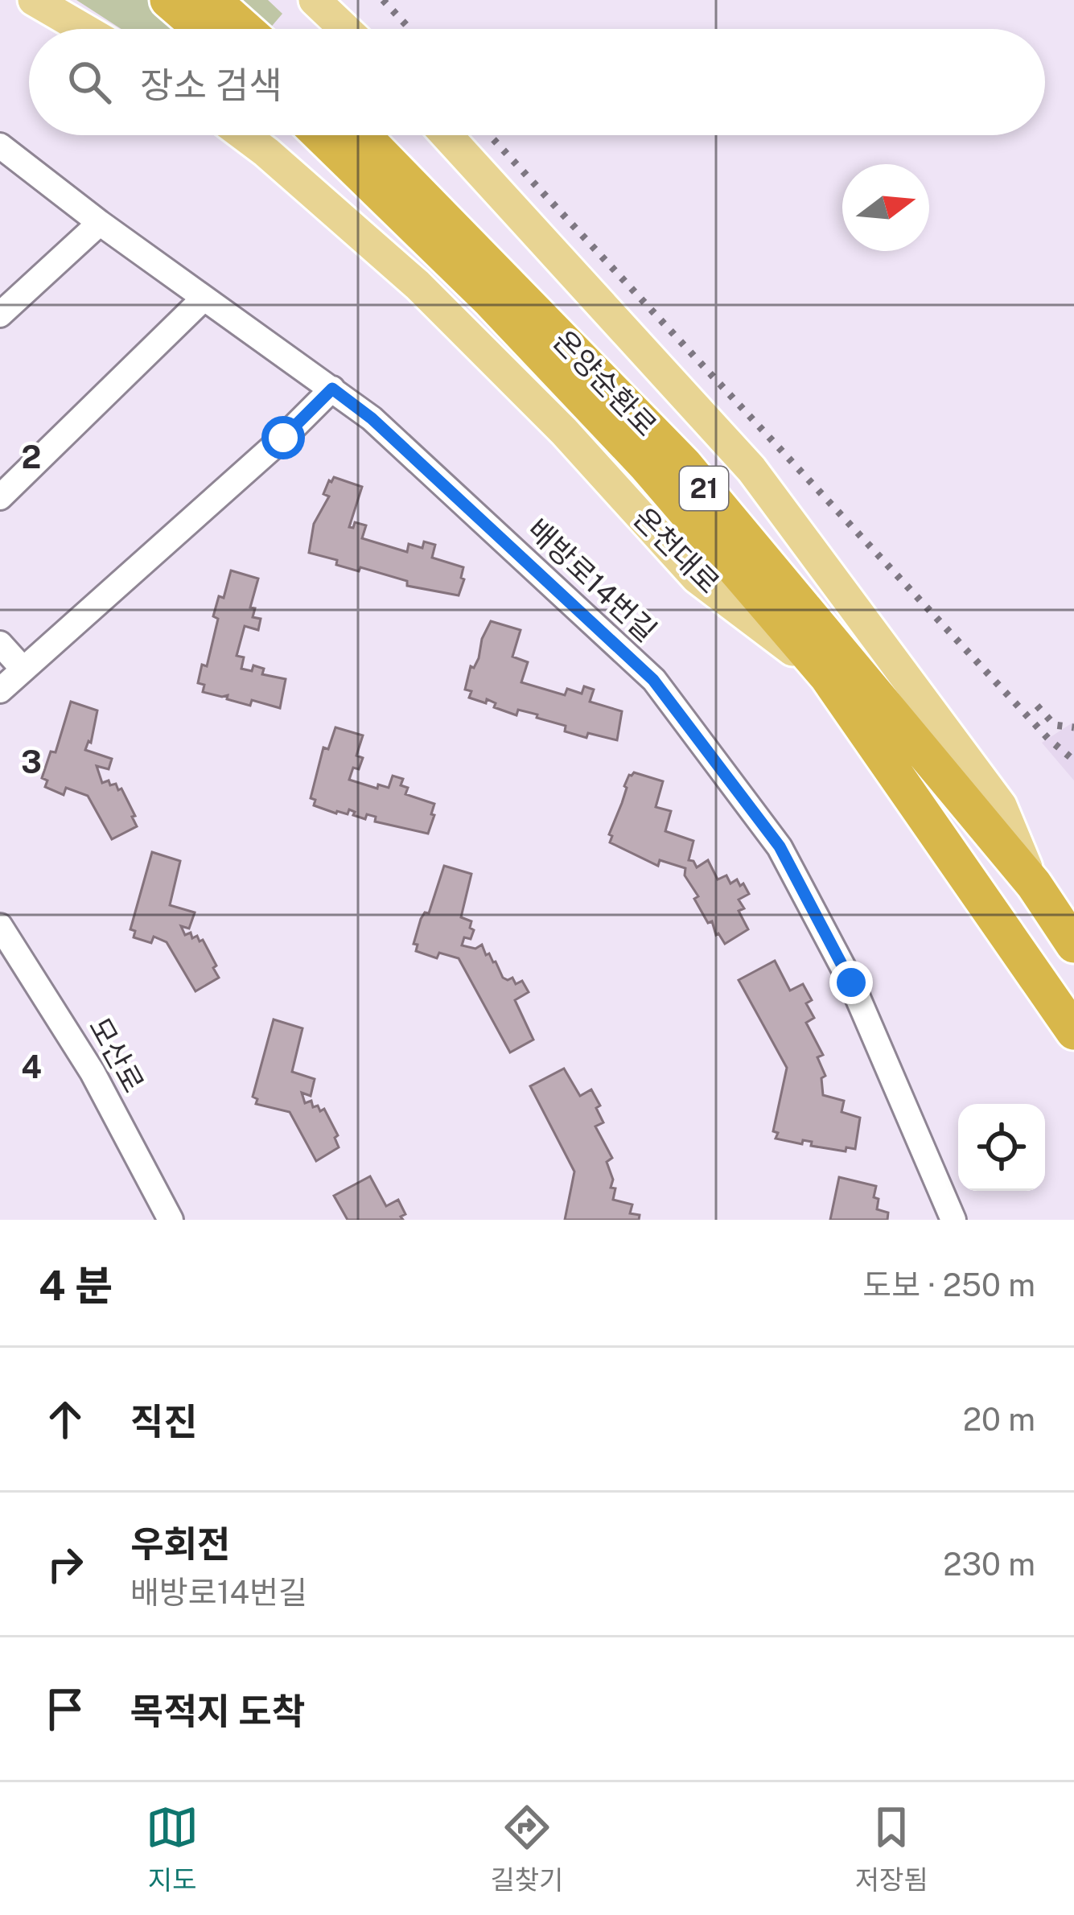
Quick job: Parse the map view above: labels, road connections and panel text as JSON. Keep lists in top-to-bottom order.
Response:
{
  "streets": {
    "highway": ["온양순환로", "21", "온천대로"],
    "street": ["배방로14번길", "모산로"]
  },
  "crossings": [
    ["온양순환로", "21"],
    ["온양순환로", "온천대로"]
  ],
  "north": "right",
  "page": {
    "search": "장소 검색",
    "heading": ["4 분", "도보 · 250 m"],
    "list": [
      ["직진", "20 m"],
      ["우회전", "배방로14번길", "230 m"],
      "목적지 도착"
    ],
    "nav": ["지도", "길찾기", "저장됨"]
  },
  "grid": {
    "rows": ["2", "3", "4"]
  }
}
